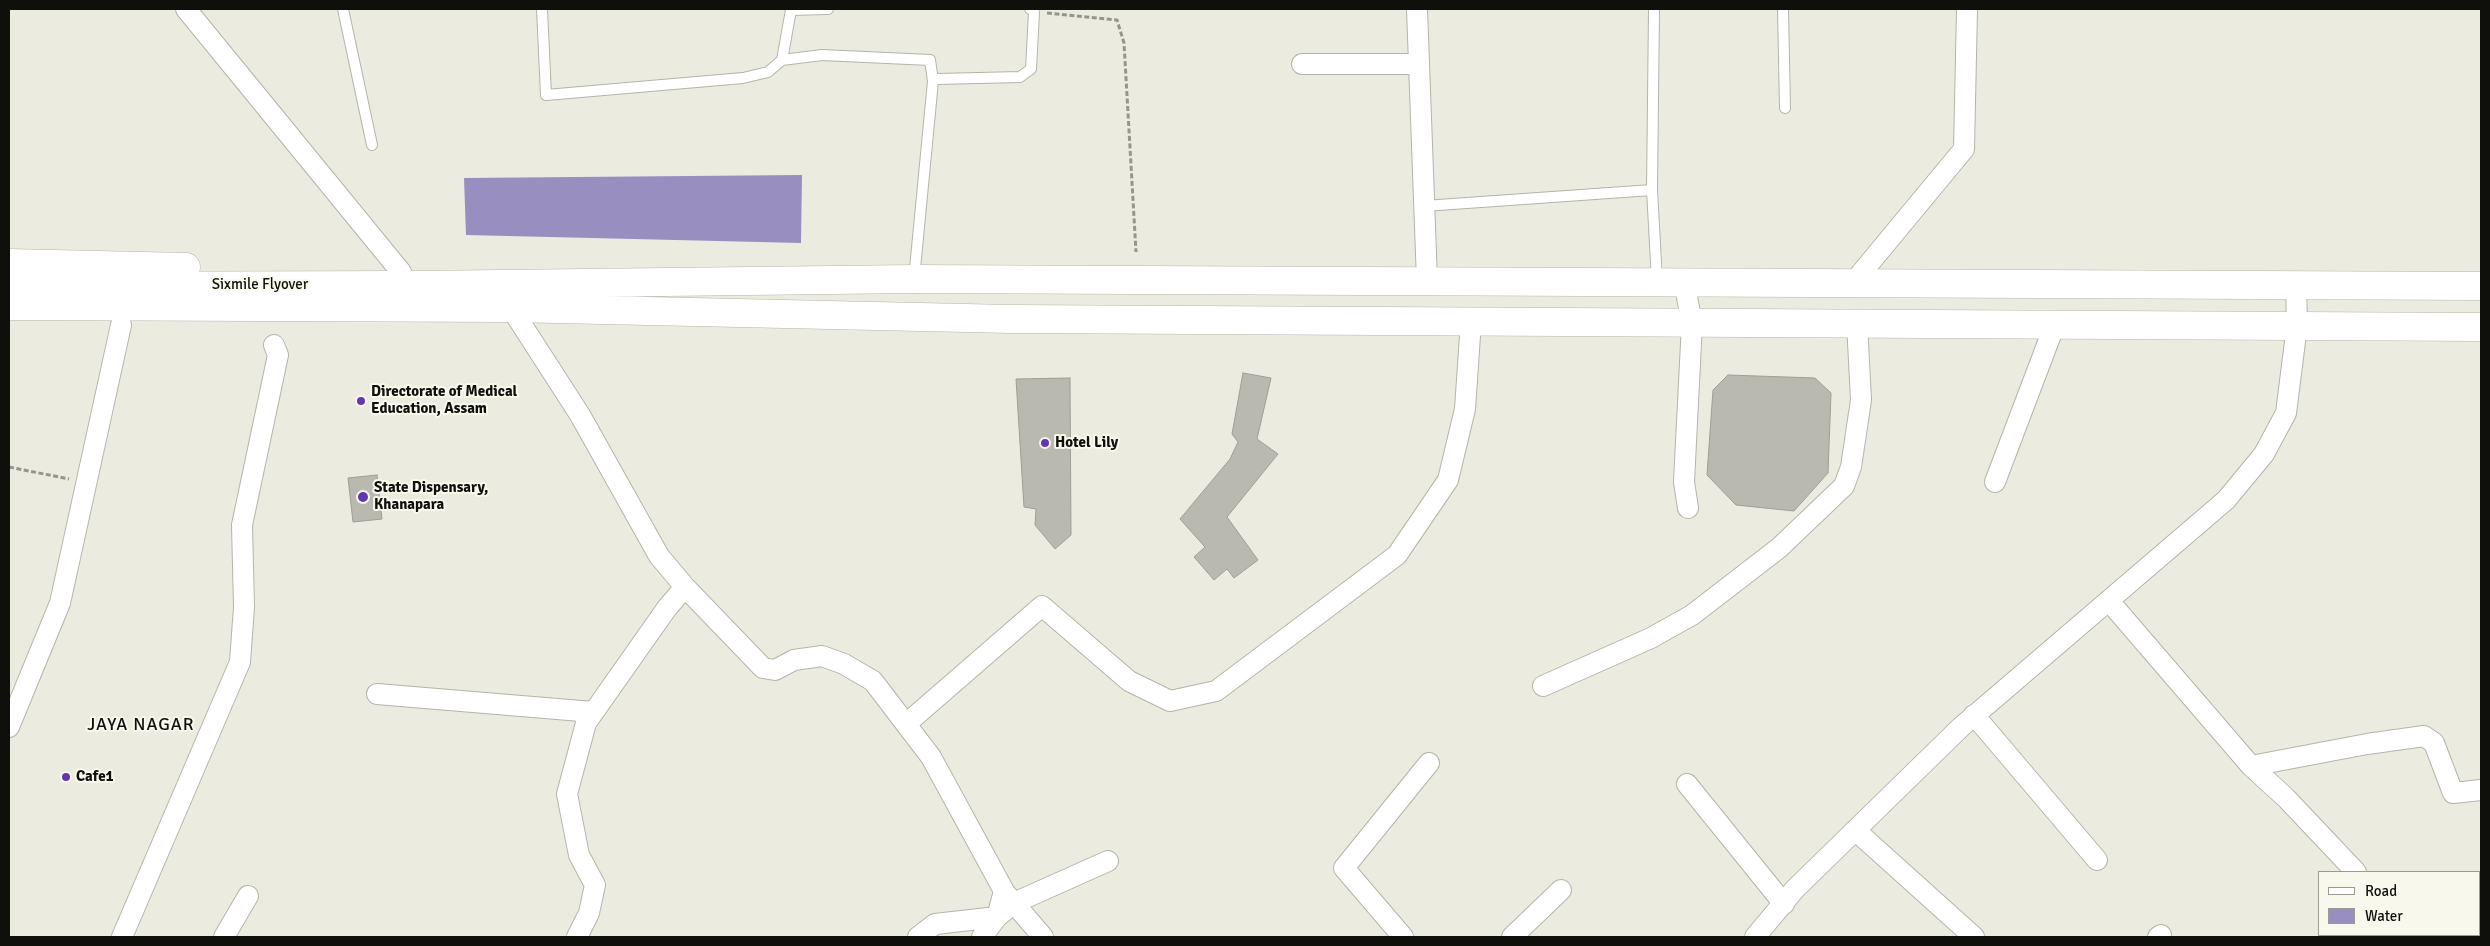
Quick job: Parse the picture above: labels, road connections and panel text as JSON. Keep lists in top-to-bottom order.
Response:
{
  "streets": {
    "main road": ["Sixmile Flyover"]
  },
  "districts": ["JAYA NAGAR"],
  "places": [
    "Directorate of Medical Education, Assam",
    "Hotel Lily",
    "State Dispensary, Khanapara",
    "Cafe1"
  ],
  "legend": ["Road", "Water"]
}
